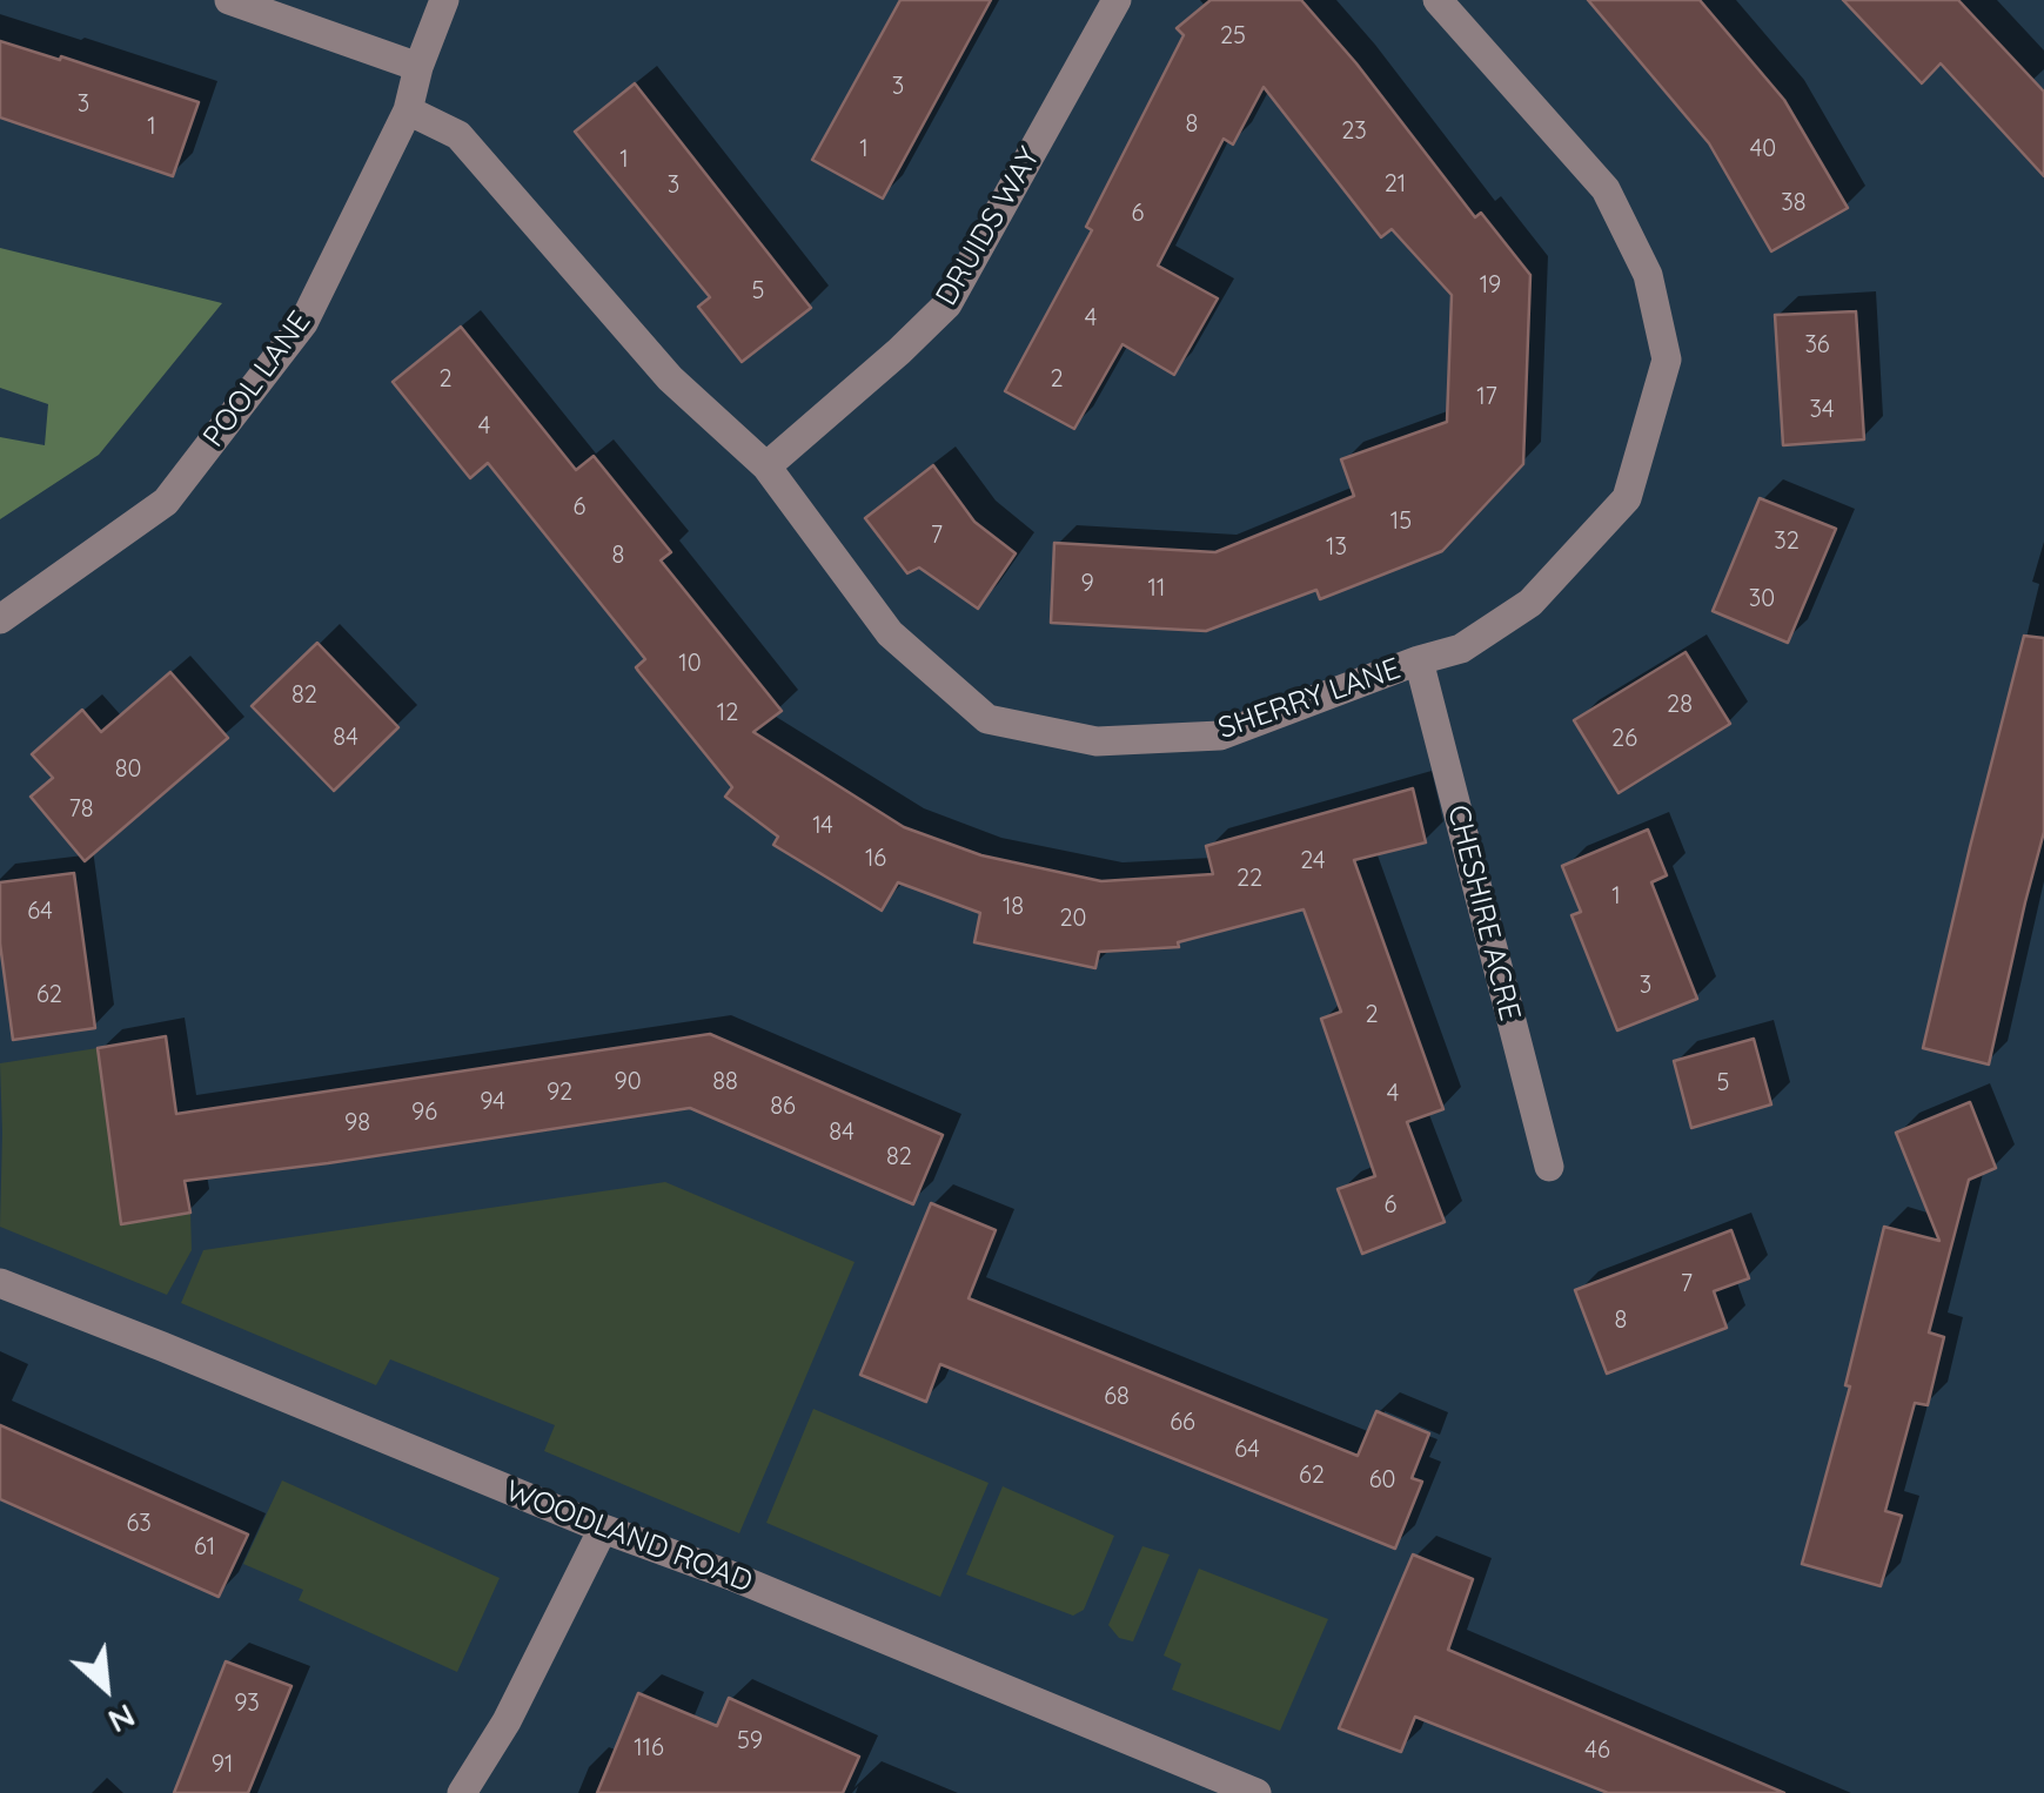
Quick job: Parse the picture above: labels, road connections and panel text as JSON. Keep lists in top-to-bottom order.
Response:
{
  "streets": {
    "street": [
      "DRUIDS WAY",
      "POOL LANE",
      "SHERRY LANE",
      "CHESHIRE ACRE",
      "WOODLAND ROAD"
    ]
  },
  "crossings": [
    ["DRUIDS WAY", "SHERRY LANE"],
    ["POOL LANE", "SHERRY LANE"],
    ["SHERRY LANE", "CHESHIRE ACRE"]
  ],
  "house_numbers": [
    "25",
    "3",
    "3",
    "8",
    "1",
    "23",
    "1",
    "40",
    "1",
    "21",
    "3",
    "38",
    "6",
    "19",
    "5",
    "4",
    "36",
    "2",
    "2",
    "17",
    "34",
    "4",
    "6",
    "15",
    "7",
    "32",
    "13",
    "8",
    "9",
    "11",
    "30",
    "10",
    "82",
    "28",
    "12",
    "84",
    "26",
    "80",
    "78",
    "14",
    "16",
    "24",
    "22",
    "1",
    "18",
    "64",
    "20",
    "3",
    "62",
    "2",
    "90",
    "88",
    "5",
    "92",
    "4",
    "94",
    "86",
    "96",
    "98",
    "84",
    "82",
    "6",
    "7",
    "8",
    "68",
    "66",
    "64",
    "62",
    "60",
    "63",
    "61",
    "93",
    "59",
    "116",
    "46",
    "91"
  ],
  "north": "bottom right"
}
